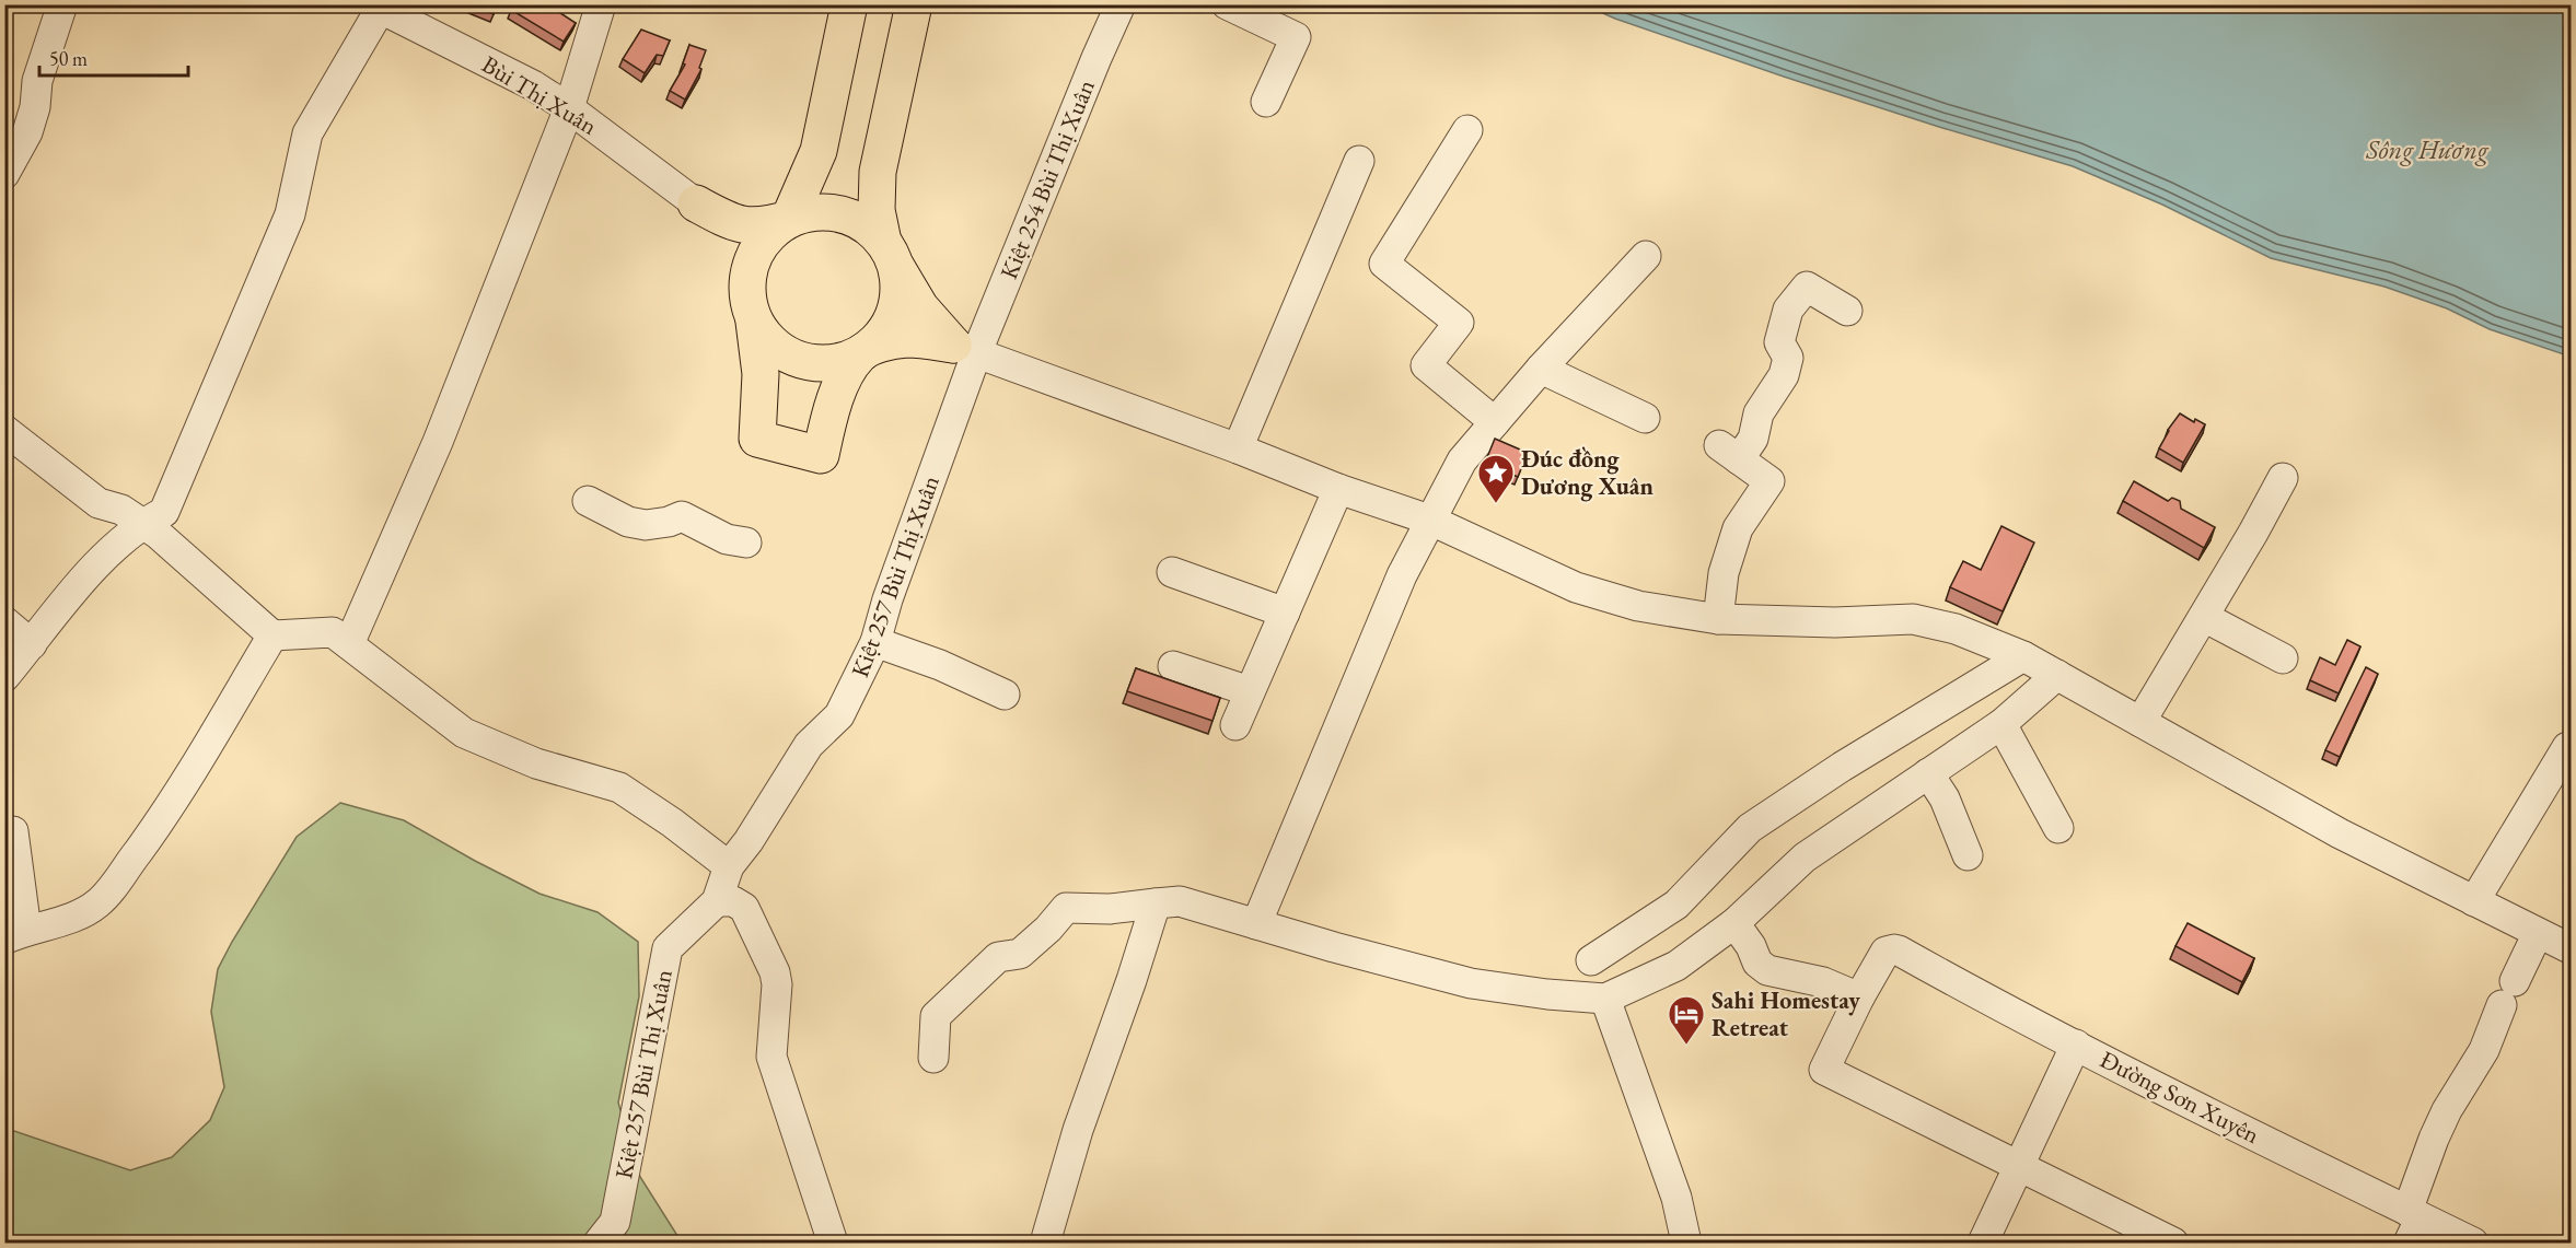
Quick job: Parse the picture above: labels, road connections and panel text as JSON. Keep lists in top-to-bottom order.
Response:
{
  "streets": {
    "street": [
      "Bùi Thị Xuân",
      "Kiệt 254 Bùi Thị Xuân",
      "Kiệt 257 Bùi Thị Xuân",
      "Đường Sơn Xuyên"
    ]
  },
  "crossings": [
    ["Kiệt 254 Bùi Thị Xuân", "Kiệt 257 Bùi Thị Xuân"]
  ],
  "water": ["Sông Hương"],
  "places": {
    "place": ["Đúc đồng Dương Xuân"],
    "hotel": ["Sahi Homestay Retreat"]
  },
  "scale_bar": "50 m"
}
